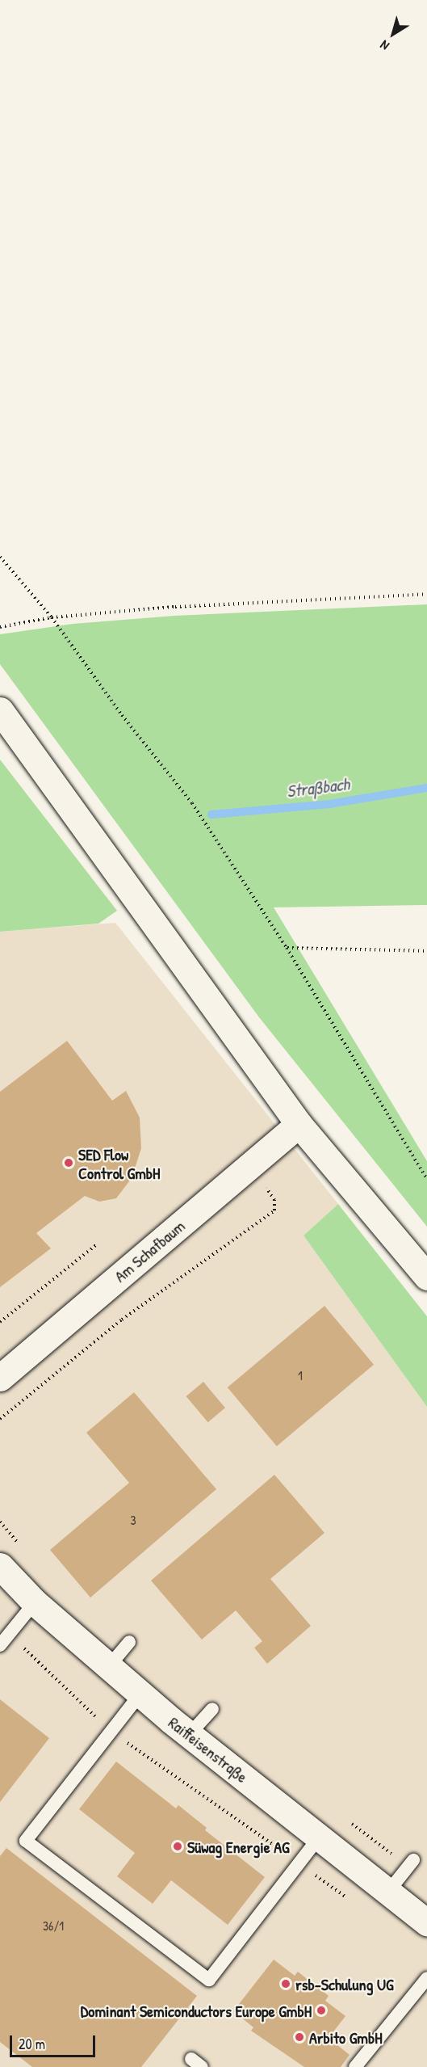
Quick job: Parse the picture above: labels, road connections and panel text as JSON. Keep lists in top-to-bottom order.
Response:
{
  "streets": {
    "street": ["Am Schafbaum", "Raiffeisenstraße"]
  },
  "water": ["Straßbach"],
  "places": [
    "SED Flow Control GmbH",
    "Süwag Energie AG",
    "rsb-Schulung UG",
    "Dominant Semiconductors Europe GmbH",
    "Arbito GmbH"
  ],
  "house_numbers": ["1", "3", "36/1"],
  "scale_bar": "20 m",
  "north": "bottom left"
}
